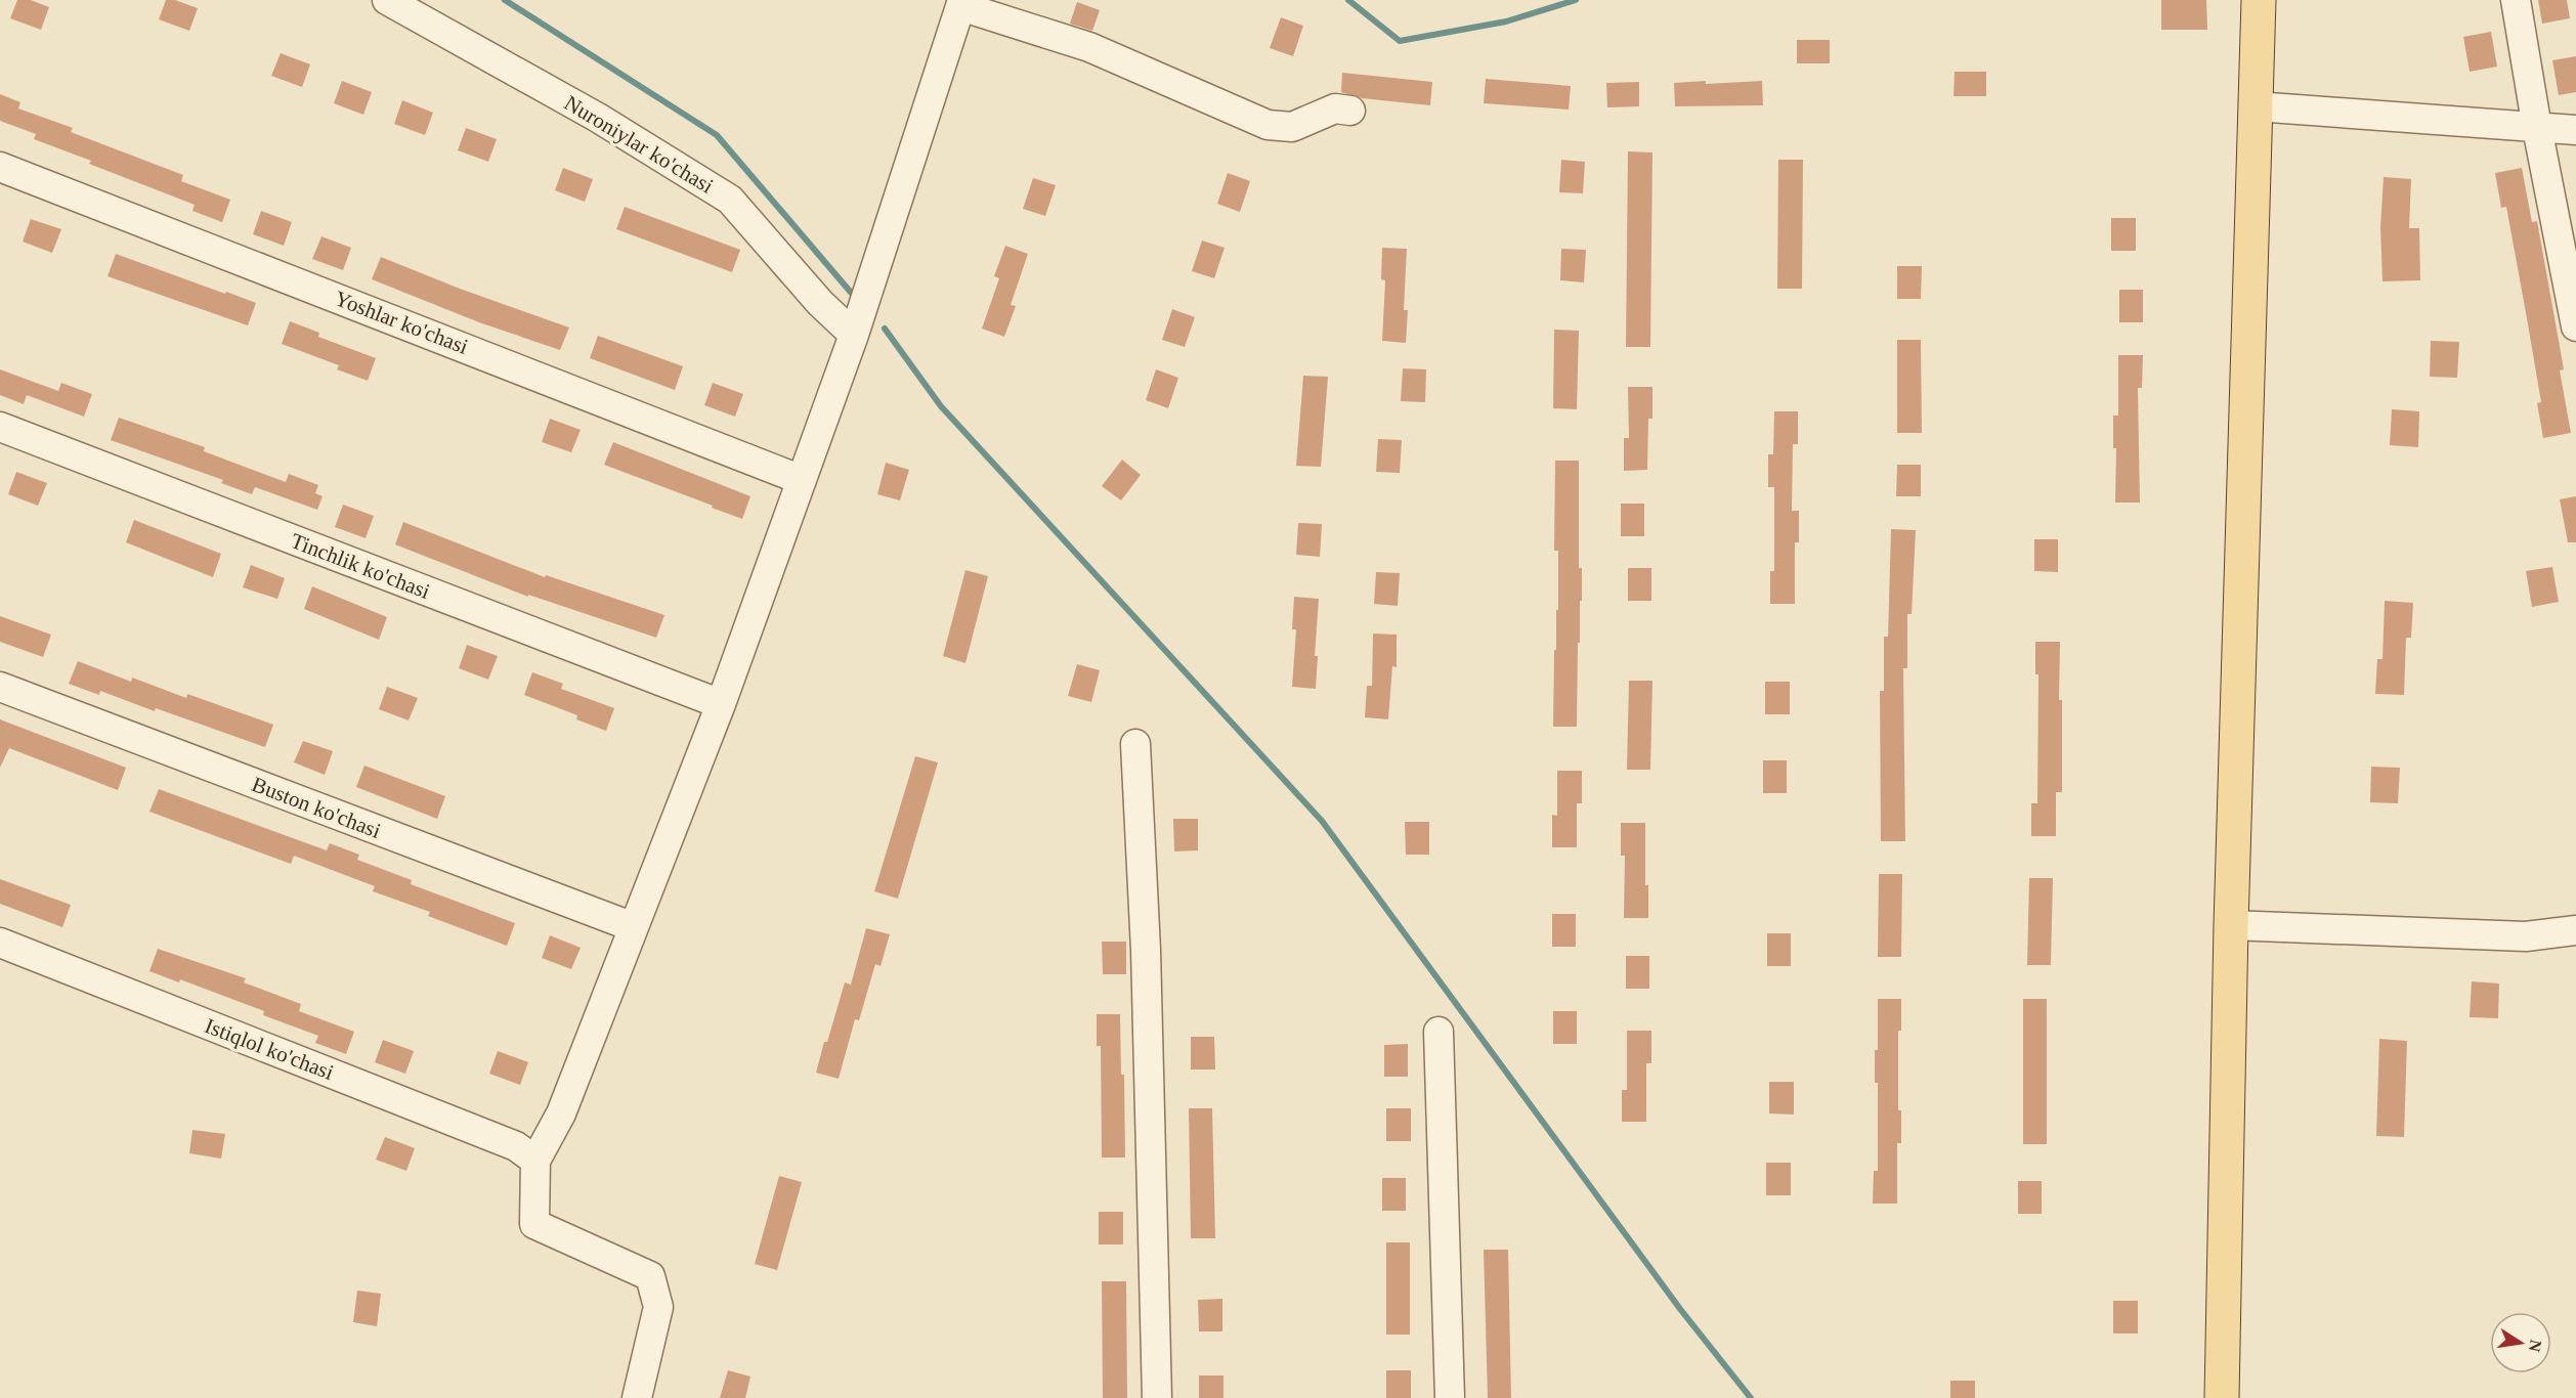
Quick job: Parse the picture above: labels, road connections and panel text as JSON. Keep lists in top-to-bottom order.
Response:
{
  "streets": {
    "street": [
      "Nuroniylar ko'chasi",
      "Yoshlar ko'chasi",
      "Tinchlik ko'chasi",
      "Buston ko'chasi",
      "Istiqlol ko'chasi"
    ]
  },
  "north": "right"
}
